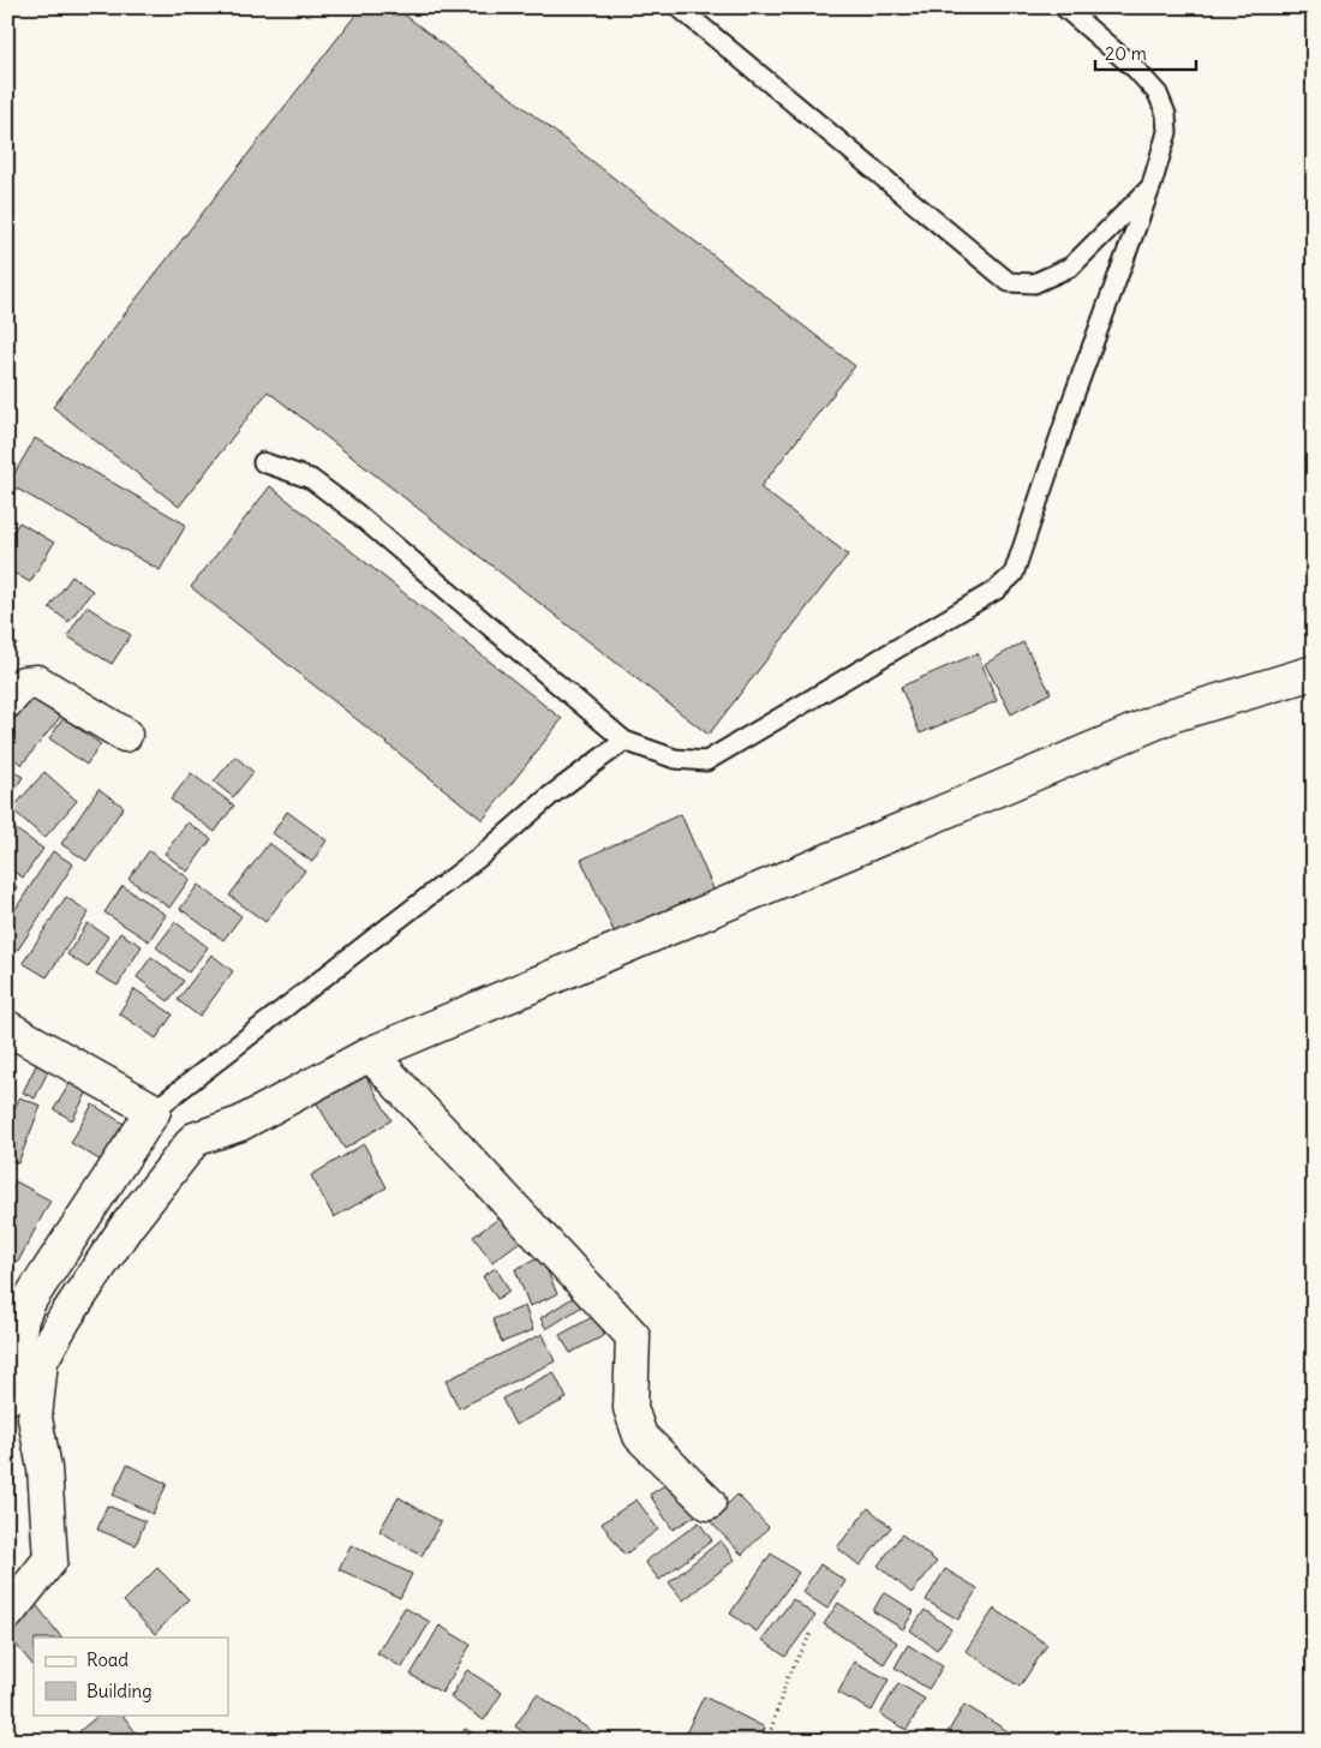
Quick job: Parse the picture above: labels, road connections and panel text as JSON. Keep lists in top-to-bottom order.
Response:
{
  "legend": ["Road", "Building"],
  "scale_bar": "20 m"
}
